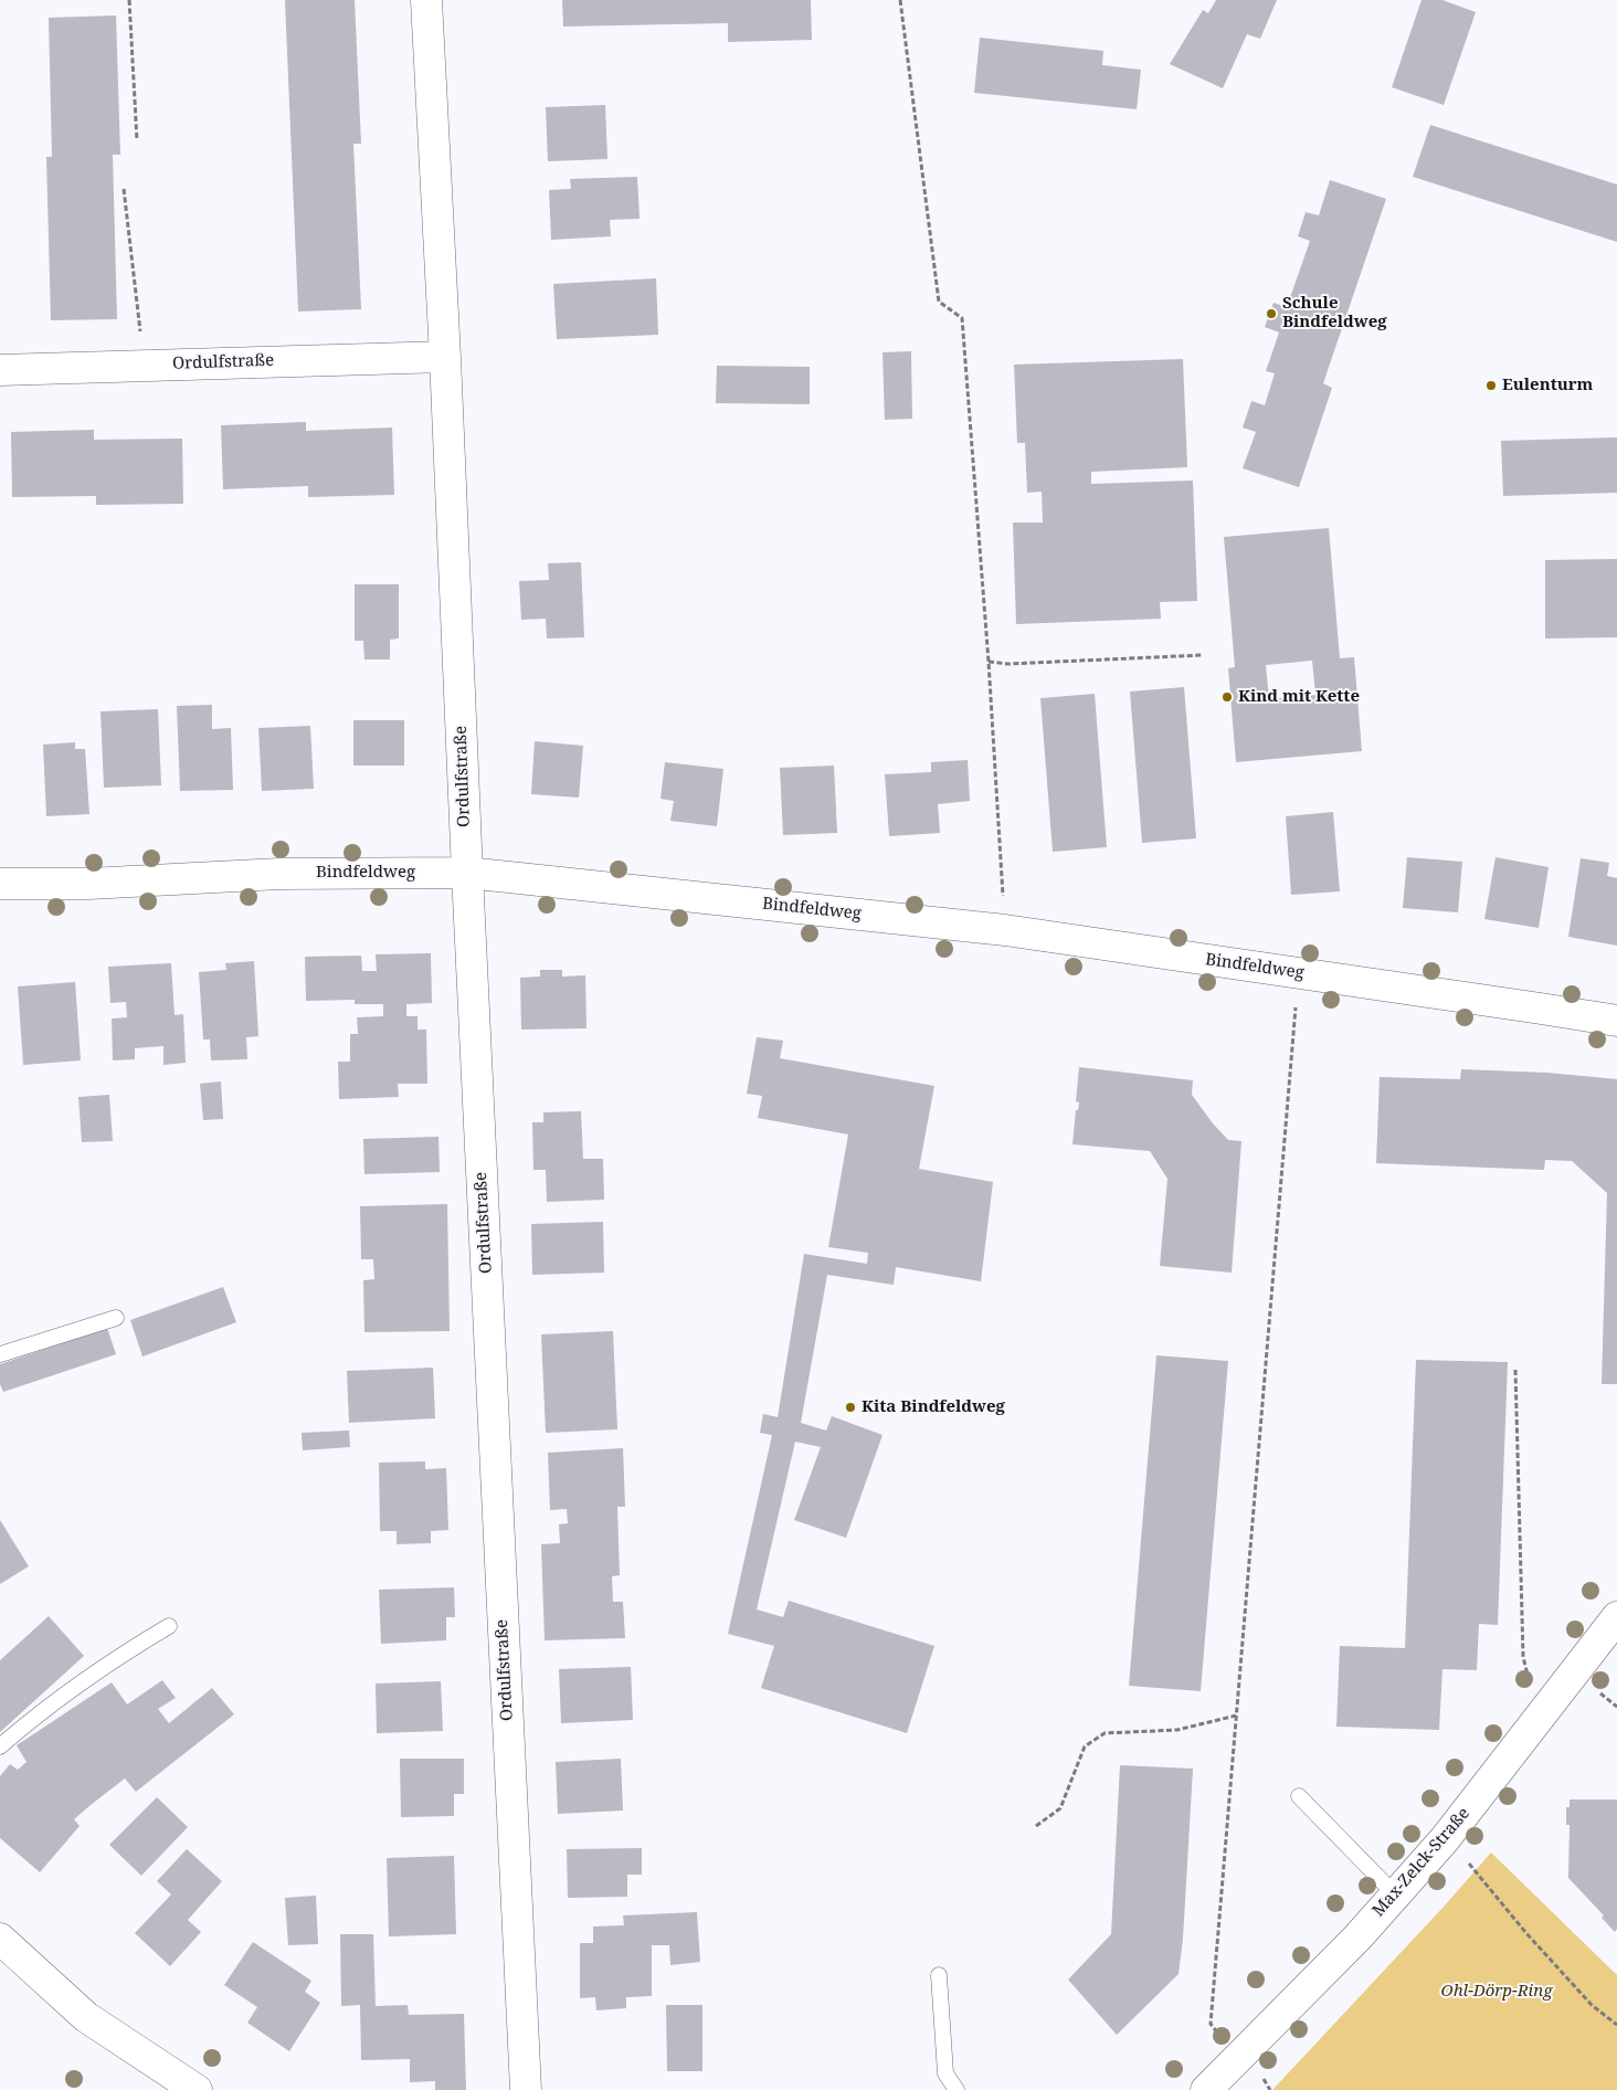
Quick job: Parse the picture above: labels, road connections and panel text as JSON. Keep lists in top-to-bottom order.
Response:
{
  "streets": {
    "street": ["Ordulfstraße", "Bindfeldweg", "Max-Zelck-Straße"]
  },
  "crossings": [
    ["Ordulfstraße", "Bindfeldweg"]
  ],
  "parks": ["Ohl-Dörp-Ring"],
  "places": [
    "Schule Bindfeldweg",
    "Eulenturm",
    "Kind mit Kette",
    "Kita Bindfeldweg"
  ]
}
